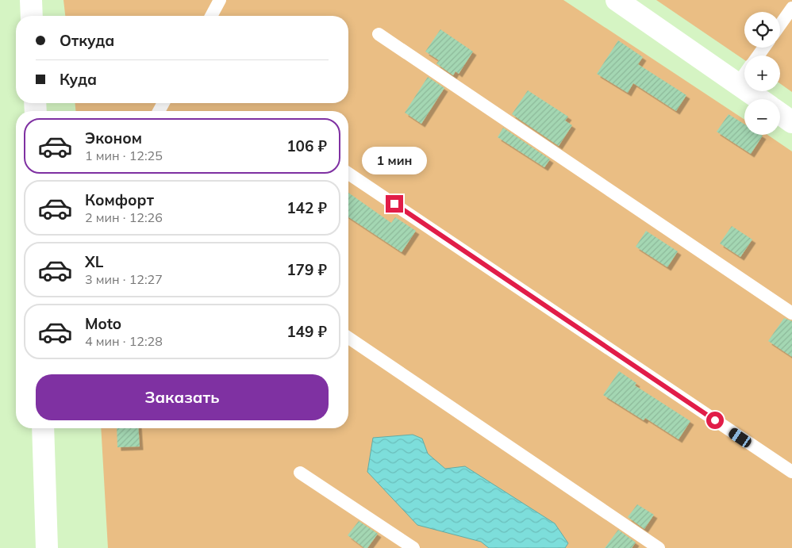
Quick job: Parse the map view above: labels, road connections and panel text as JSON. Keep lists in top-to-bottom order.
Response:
{
  "page": {
    "map_buttons": ["+", "−"],
    "banner": ["Откуда", "Куда"],
    "list": [
      {
        "name": "Эконом",
        "note": "1 мин · 12:25",
        "value": "106 ₽"
      },
      {
        "name": "Комфорт",
        "note": "2 мин · 12:26",
        "value": "142 ₽"
      },
      {
        "name": "XL",
        "note": "3 мин · 12:27",
        "value": "179 ₽"
      },
      {
        "name": "Moto",
        "note": "4 мин · 12:28",
        "value": "149 ₽"
      }
    ],
    "bubble": "1 мин",
    "buttons": "Заказать"
  }
}
